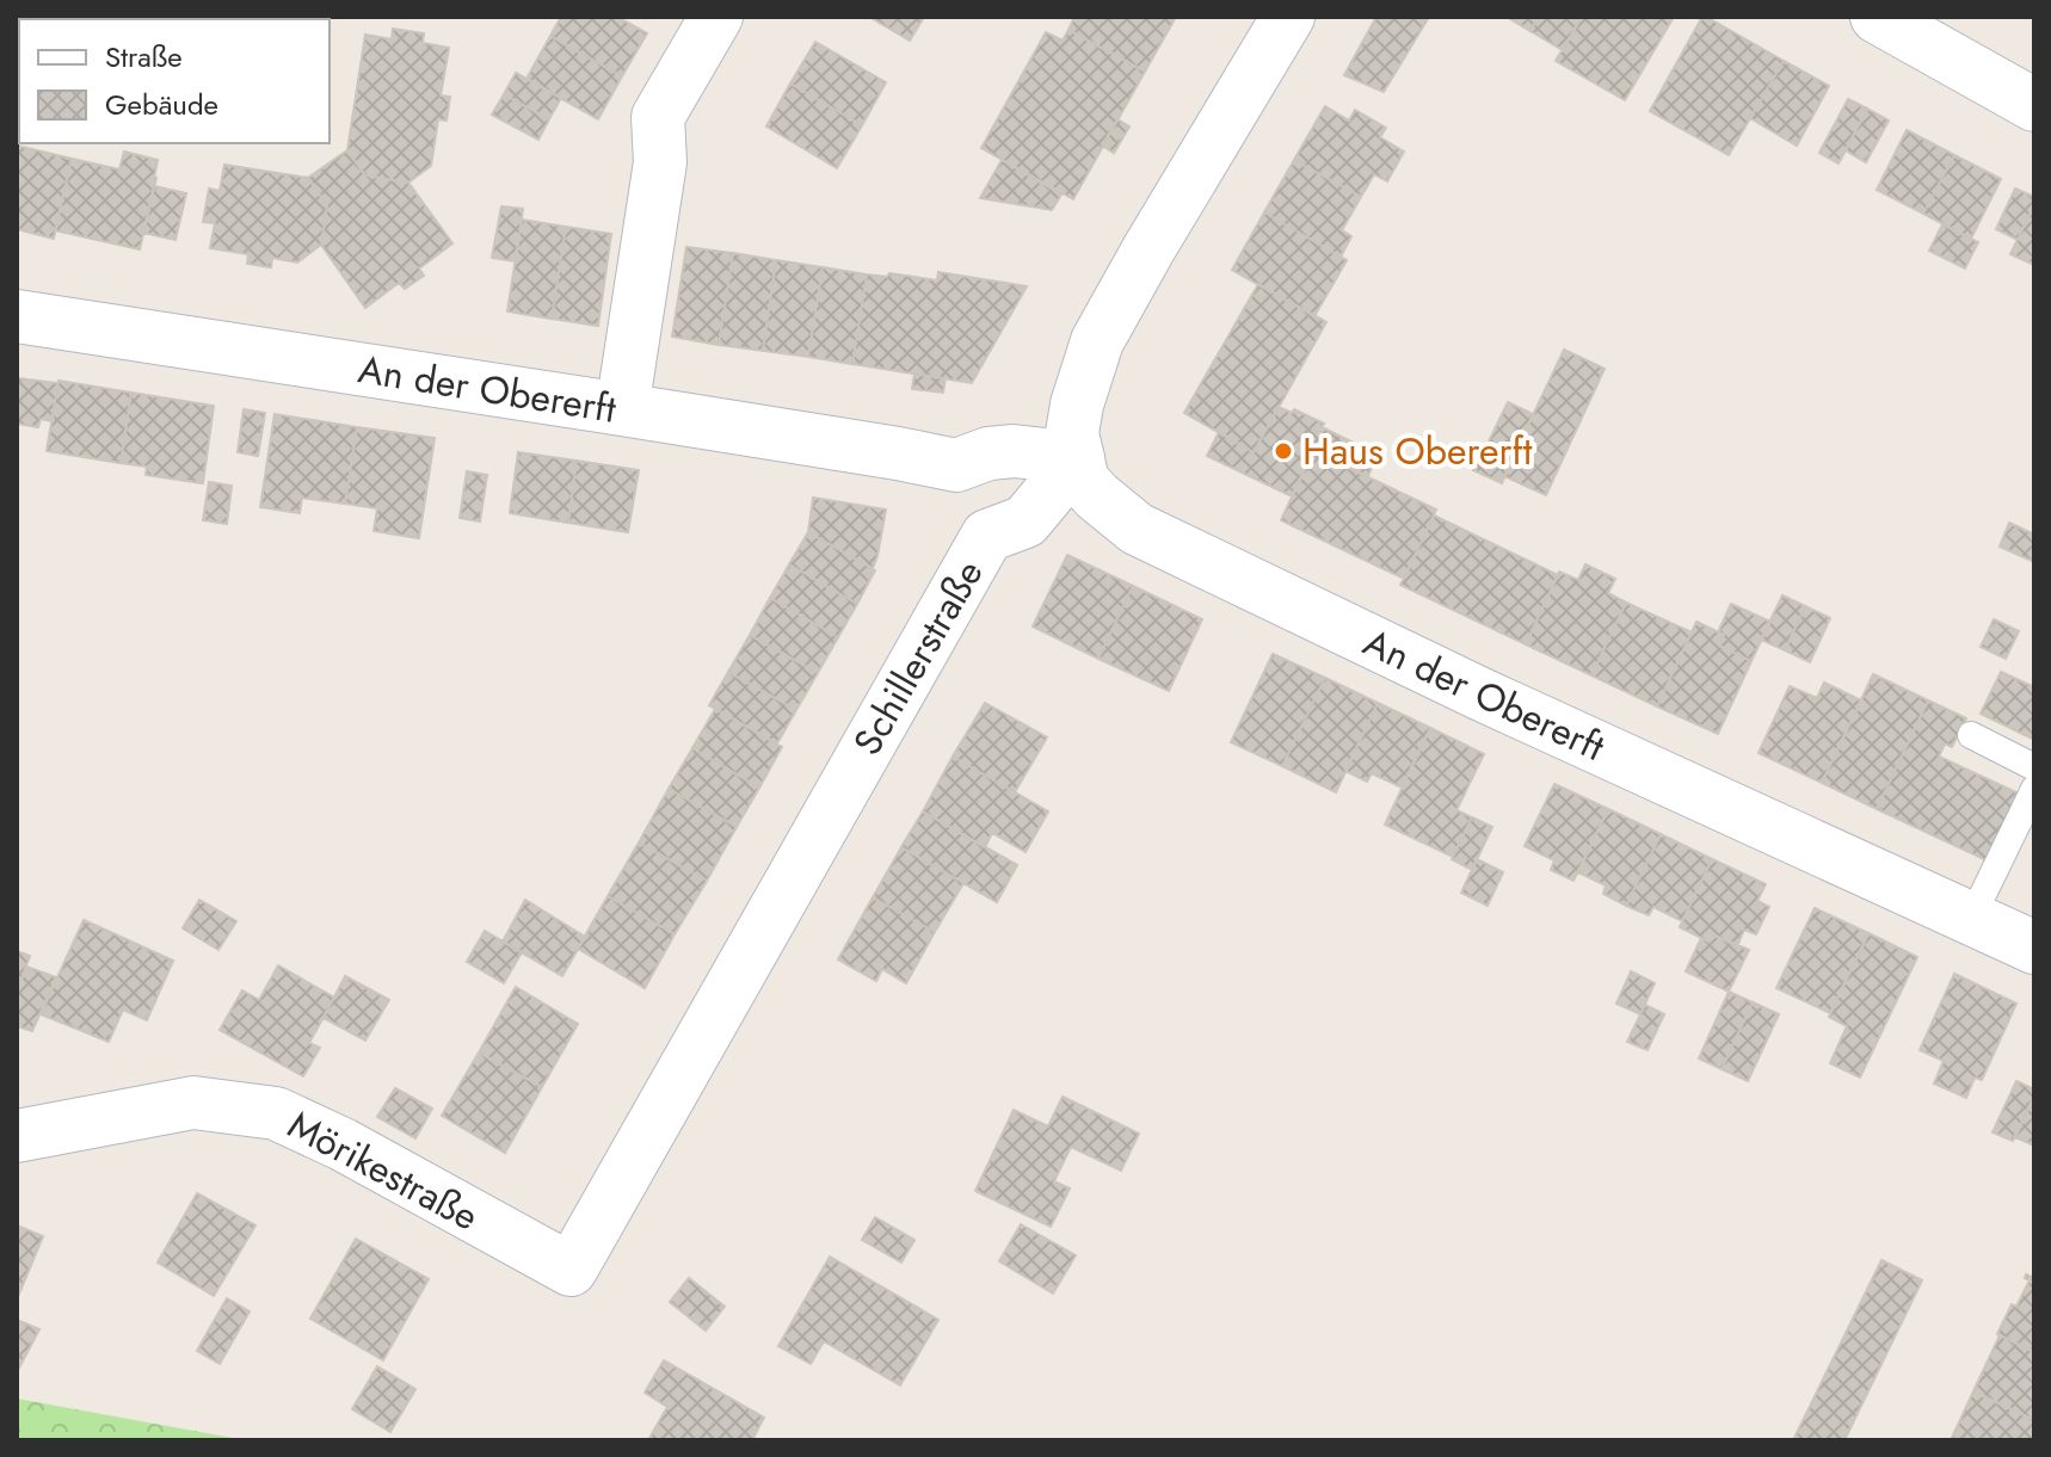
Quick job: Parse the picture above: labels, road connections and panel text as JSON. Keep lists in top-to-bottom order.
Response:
{
  "streets": {
    "street": ["An der Obererft", "Schillerstraße", "Mörikestraße"]
  },
  "crossings": [
    ["An der Obererft", "Schillerstraße"],
    ["Schillerstraße", "Mörikestraße"]
  ],
  "places": ["Haus Obererft"],
  "legend": ["Straße", "Gebäude"]
}
